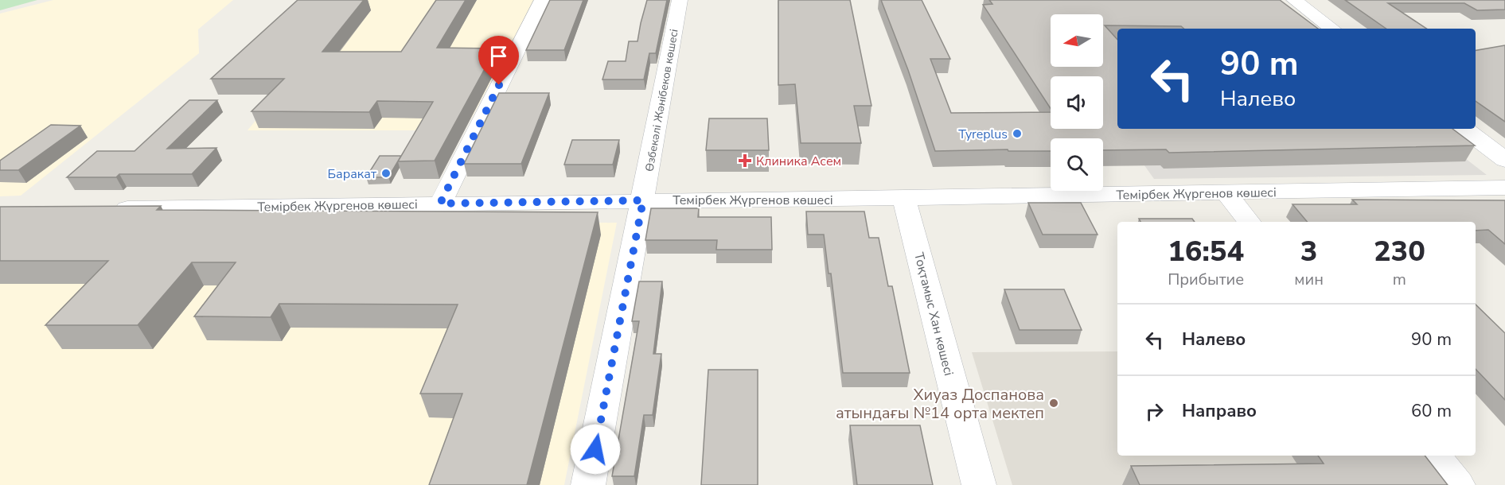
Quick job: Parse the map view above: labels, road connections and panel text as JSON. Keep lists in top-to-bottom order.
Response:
{
  "streets": {
    "street": ["Өзбекәлі Жәнібеков көшесі", "Темірбек Жүргенов көшесі", "Тоқтамыс Хан көшесі"]
  },
  "crossings": [
    ["Өзбекәлі Жәнібеков көшесі", "Темірбек Жүргенов көшесі"],
    ["Темірбек Жүргенов көшесі", "Тоқтамыс Хан көшесі"]
  ],
  "places": {
    "other": ["Tyreplus", "Баракат", "Хиуаз Доспанова атындағы №14 орта мектеп"],
    "health": ["Клиника Асем"]
  },
  "north": "left",
  "page": {
    "turn": ["90 m", "Налево"],
    "eta": [
      "16:54",
      "Прибытие",
      "3",
      "мин",
      "230",
      "m"
    ],
    "list": [
      {
        "name": "Налево",
        "value": "90 m"
      },
      {
        "name": "Направо",
        "value": "60 m"
      }
    ]
  }
}
